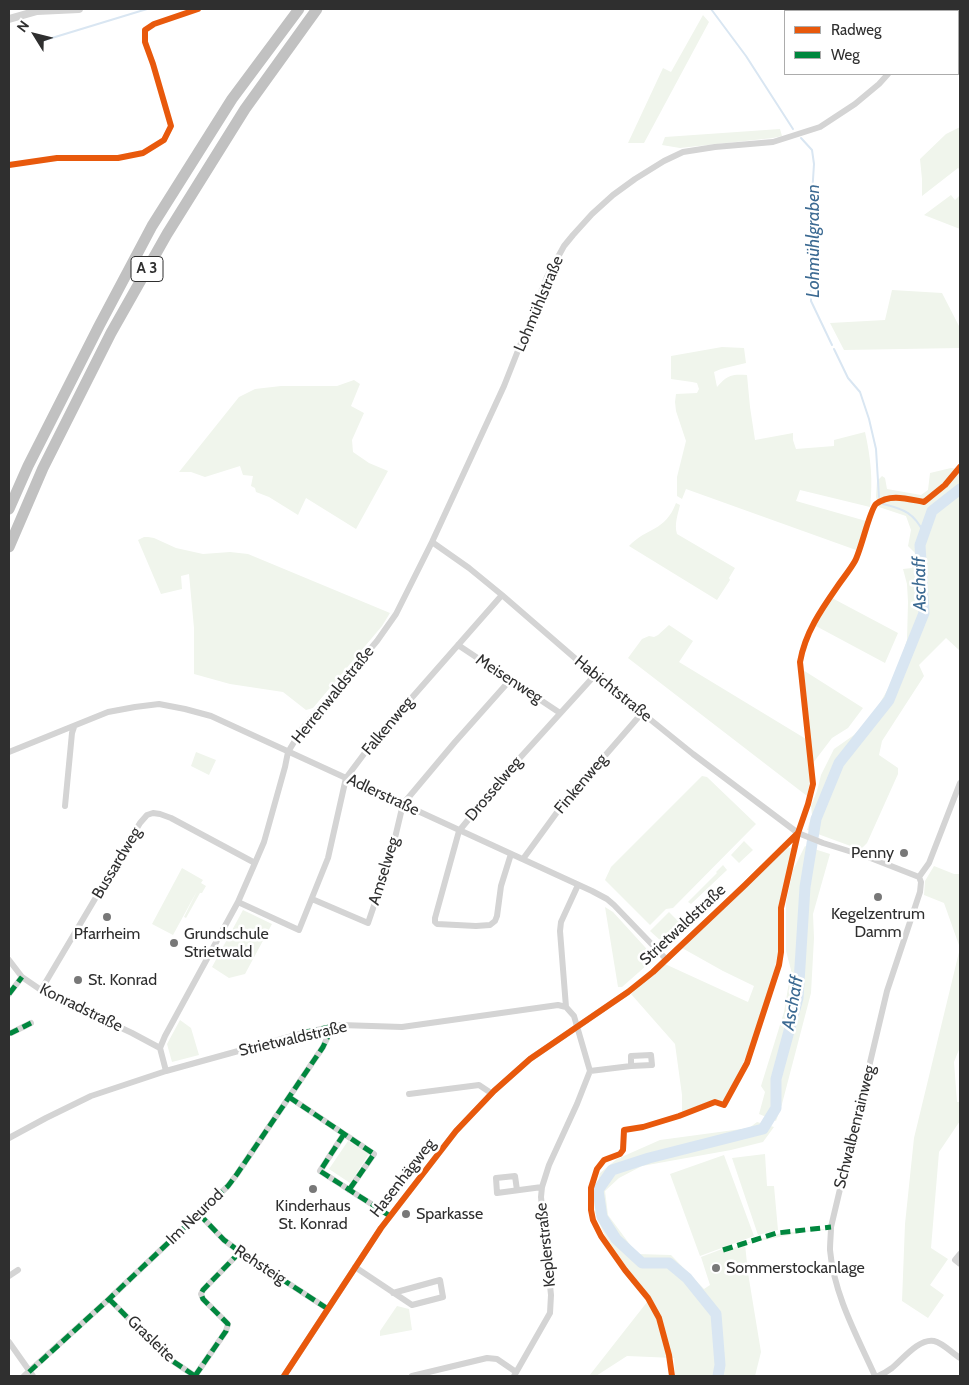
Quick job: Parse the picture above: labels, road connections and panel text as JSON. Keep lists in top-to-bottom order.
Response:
{
  "streets": {
    "highway": ["A 3"],
    "street": [
      "Lohmühlstraße",
      "Meisenweg",
      "Habichtstraße",
      "Herrenwaldstraße",
      "Falkenweg",
      "Finkenweg",
      "Drosselweg",
      "Adlerstraße",
      "Bussardweg",
      "Amselweg",
      "Strietwaldstraße",
      "Konradstraße",
      "Schwalbenrainweg",
      "Hasenhägweg",
      "Im Neurod",
      "Keplerstraße",
      "Rehsteig",
      "Grasleite"
    ]
  },
  "crossings": [
    ["Lohmühlstraße", "Herrenwaldstraße"],
    ["Meisenweg", "Falkenweg"],
    ["Meisenweg", "Drosselweg"],
    ["Meisenweg", "Amselweg"],
    ["Habichtstraße", "Herrenwaldstraße"],
    ["Habichtstraße", "Falkenweg"],
    ["Habichtstraße", "Finkenweg"],
    ["Habichtstraße", "Drosselweg"],
    ["Habichtstraße", "Strietwaldstraße"],
    ["Herrenwaldstraße", "Falkenweg"],
    ["Herrenwaldstraße", "Adlerstraße"],
    ["Herrenwaldstraße", "Bussardweg"],
    ["Herrenwaldstraße", "Konradstraße"],
    ["Falkenweg", "Adlerstraße"],
    ["Falkenweg", "Amselweg"],
    ["Finkenweg", "Adlerstraße"],
    ["Drosselweg", "Adlerstraße"],
    ["Adlerstraße", "Amselweg"],
    ["Adlerstraße", "Strietwaldstraße"],
    ["Bussardweg", "Konradstraße"],
    ["Strietwaldstraße", "Hasenhägweg"],
    ["Strietwaldstraße", "Im Neurod"],
    ["Hasenhägweg", "Rehsteig"],
    ["Im Neurod", "Rehsteig"],
    ["Im Neurod", "Grasleite"]
  ],
  "water": ["Lohmühlgraben", "Aschaff"],
  "places": [
    "Penny",
    "Kegelzentrum Damm",
    "Pfarrheim",
    "Grundschule Strietwald",
    "St. Konrad",
    "Kinderhaus St. Konrad",
    "Sparkasse",
    "Sommerstockanlage"
  ],
  "legend": ["Radweg", "Weg"],
  "north": "top left"
}
